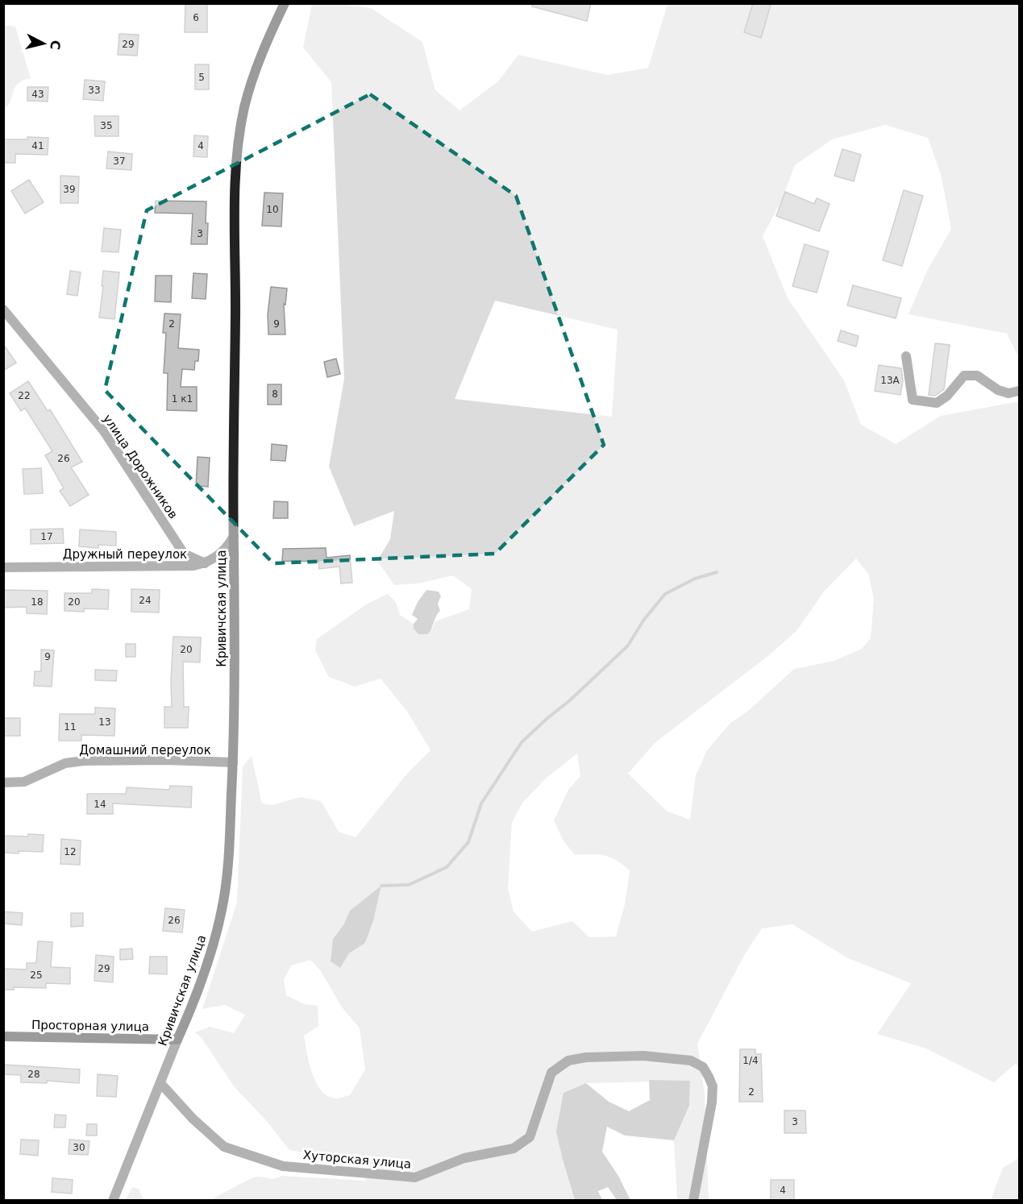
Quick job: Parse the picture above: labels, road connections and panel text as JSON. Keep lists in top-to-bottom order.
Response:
{
  "streets": {
    "street": [
      "улица Дорожников",
      "Дружный переулок",
      "Кривичская улица",
      "Домашний переулок",
      "Просторная улица",
      "Хуторская улица"
    ]
  },
  "crossings": [
    ["улица Дорожников", "Дружный переулок"],
    ["Дружный переулок", "Кривичская улица"],
    ["Кривичская улица", "Домашний переулок"],
    ["Кривичская улица", "Просторная улица"],
    ["Кривичская улица", "Хуторская улица"]
  ],
  "house_numbers": [
    "6",
    "29",
    "5",
    "33",
    "43",
    "35",
    "41",
    "4",
    "37",
    "39",
    "10",
    "3",
    "2",
    "9",
    "13А",
    "8",
    "22",
    "1 к1",
    "26",
    "17",
    "24",
    "18",
    "20",
    "20",
    "9",
    "13",
    "11",
    "14",
    "12",
    "26",
    "29",
    "25",
    "1/4",
    "28",
    "2",
    "3",
    "30",
    "4"
  ],
  "north": "right"
}
